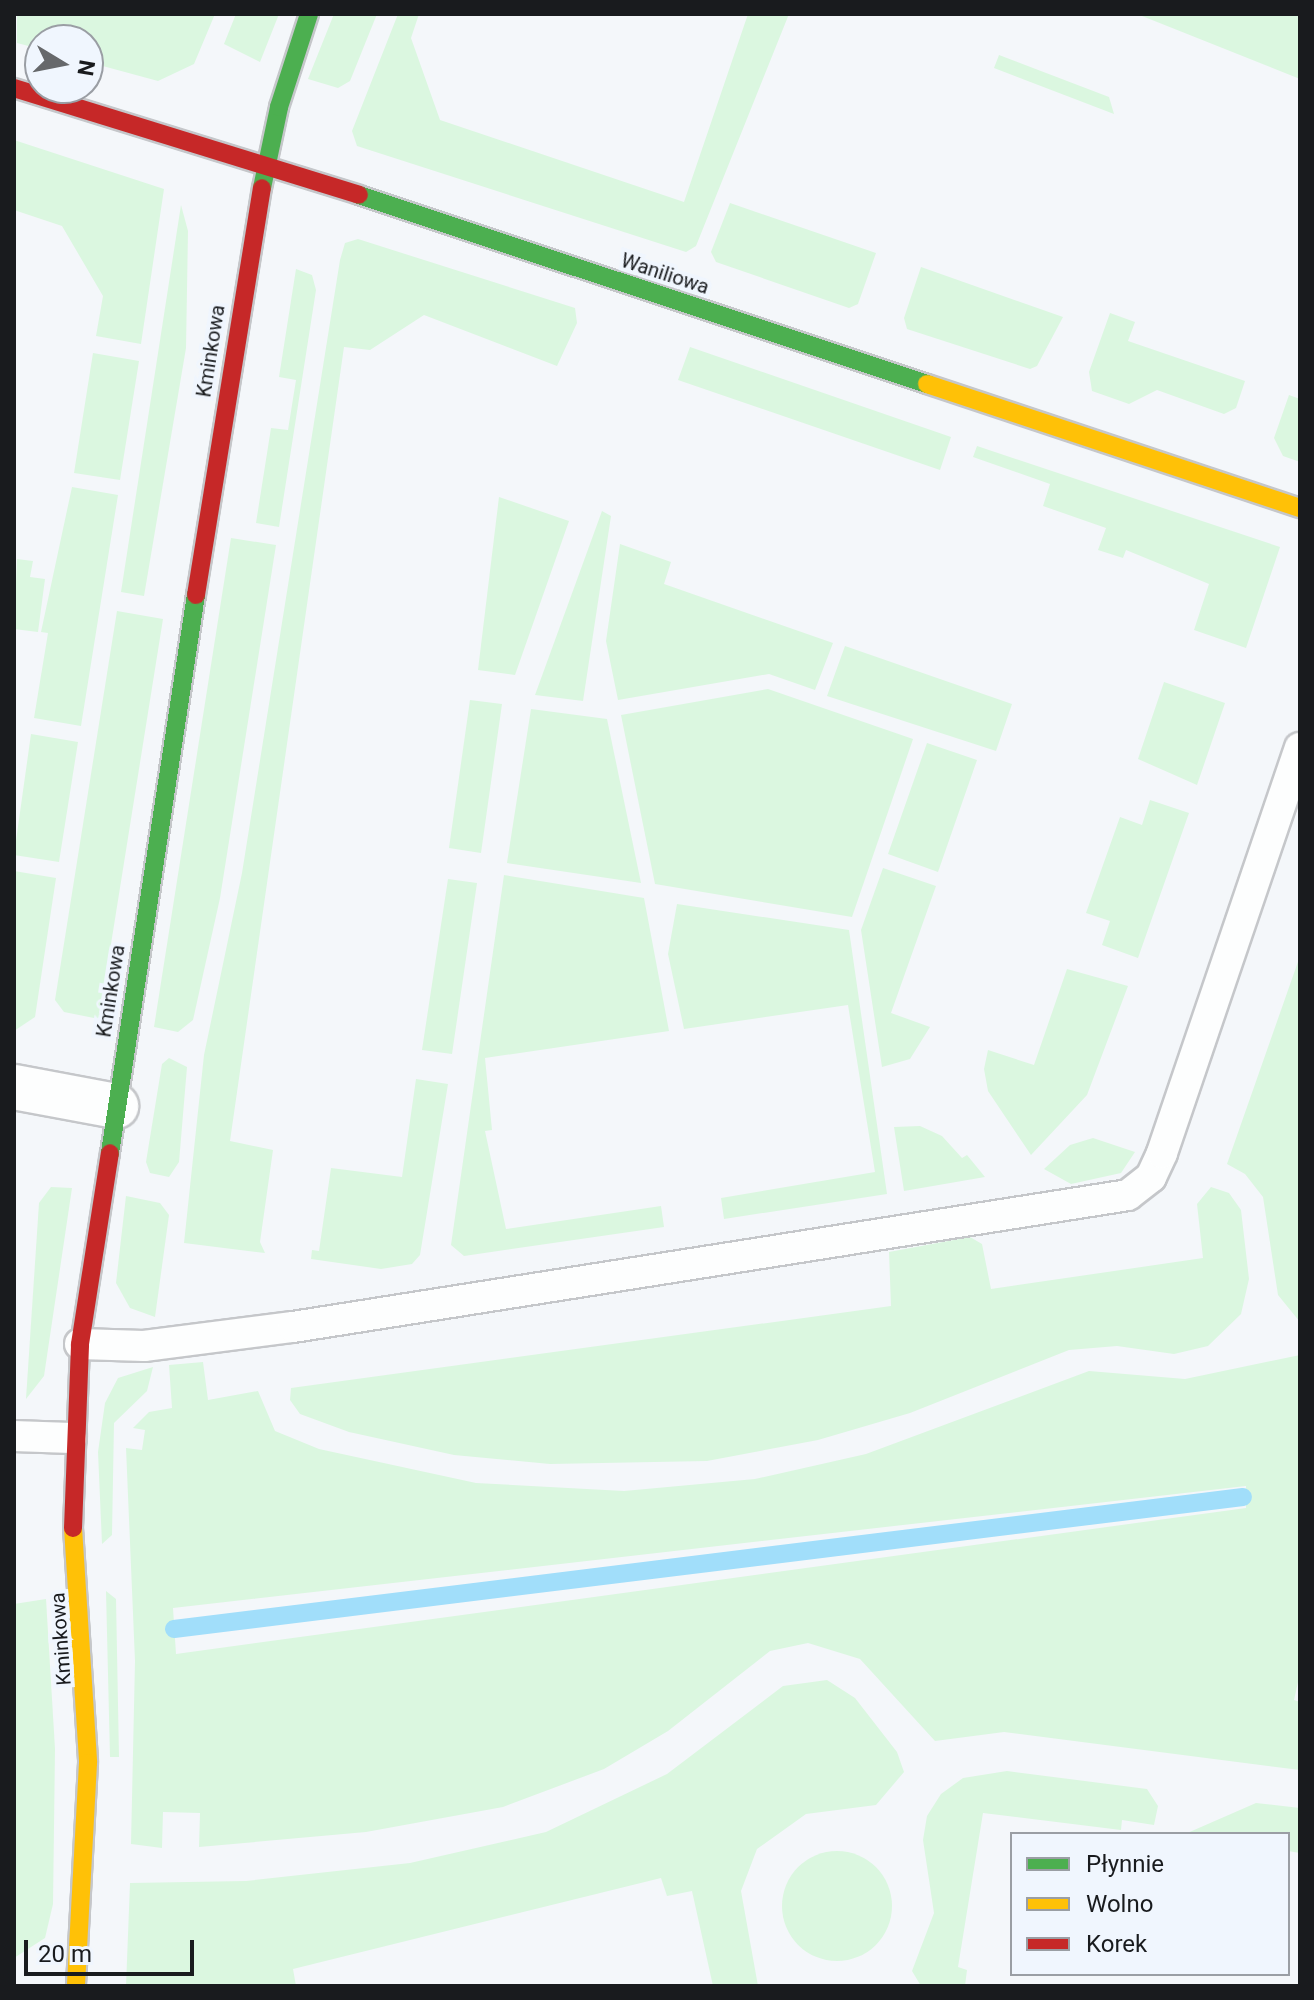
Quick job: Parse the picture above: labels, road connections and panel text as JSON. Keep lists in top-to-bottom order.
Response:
{
  "streets": {
    "street": ["Waniliowa", "Kminkowa"]
  },
  "crossings": [
    ["Waniliowa", "Kminkowa"]
  ],
  "legend": ["Płynnie", "Wolno", "Korek"],
  "scale_bar": "20 m",
  "north": "right"
}
